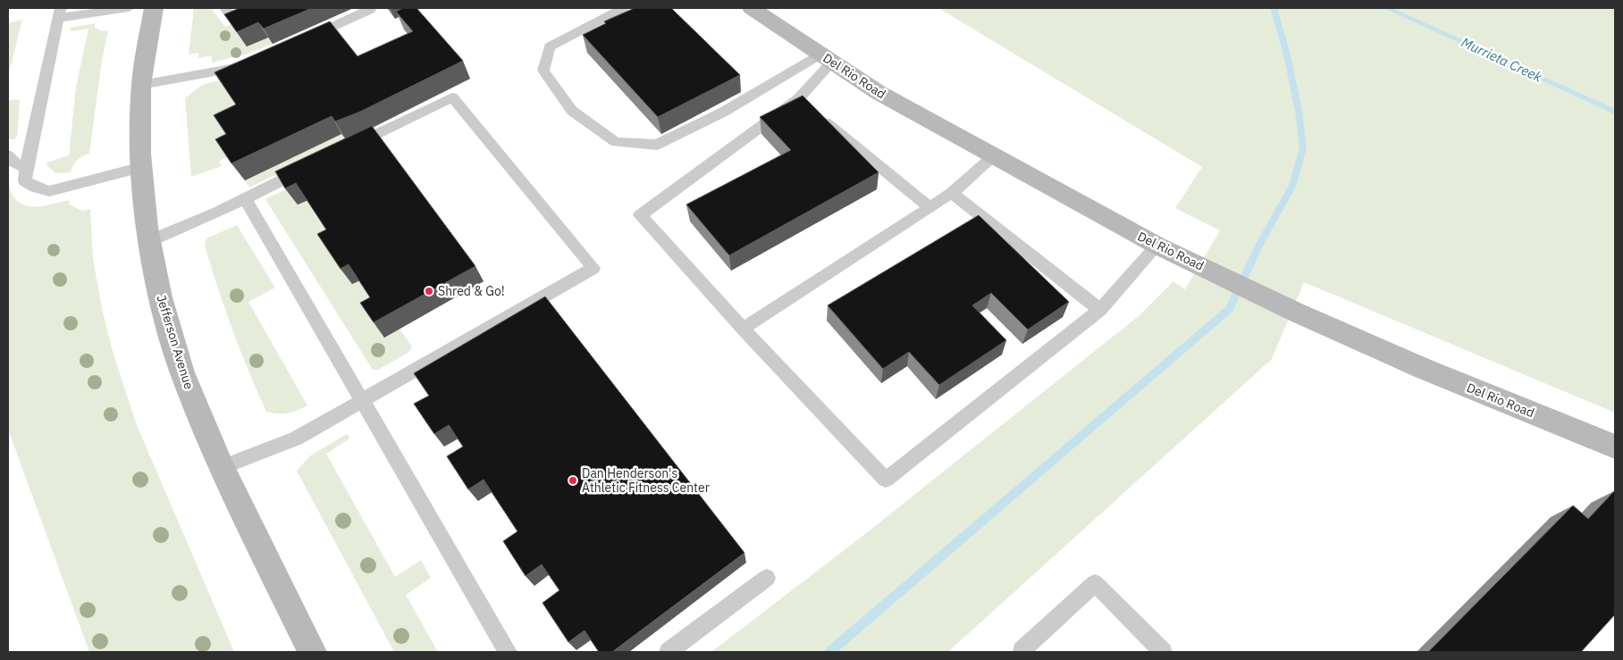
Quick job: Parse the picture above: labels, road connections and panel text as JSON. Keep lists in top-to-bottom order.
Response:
{
  "streets": {
    "street": ["Del Rio Road", "Jefferson Avenue"]
  },
  "water": ["Murrieta Creek"],
  "places": ["Shred & Go!", "Dan Henderson's Athletic Fitness Center"]
}
